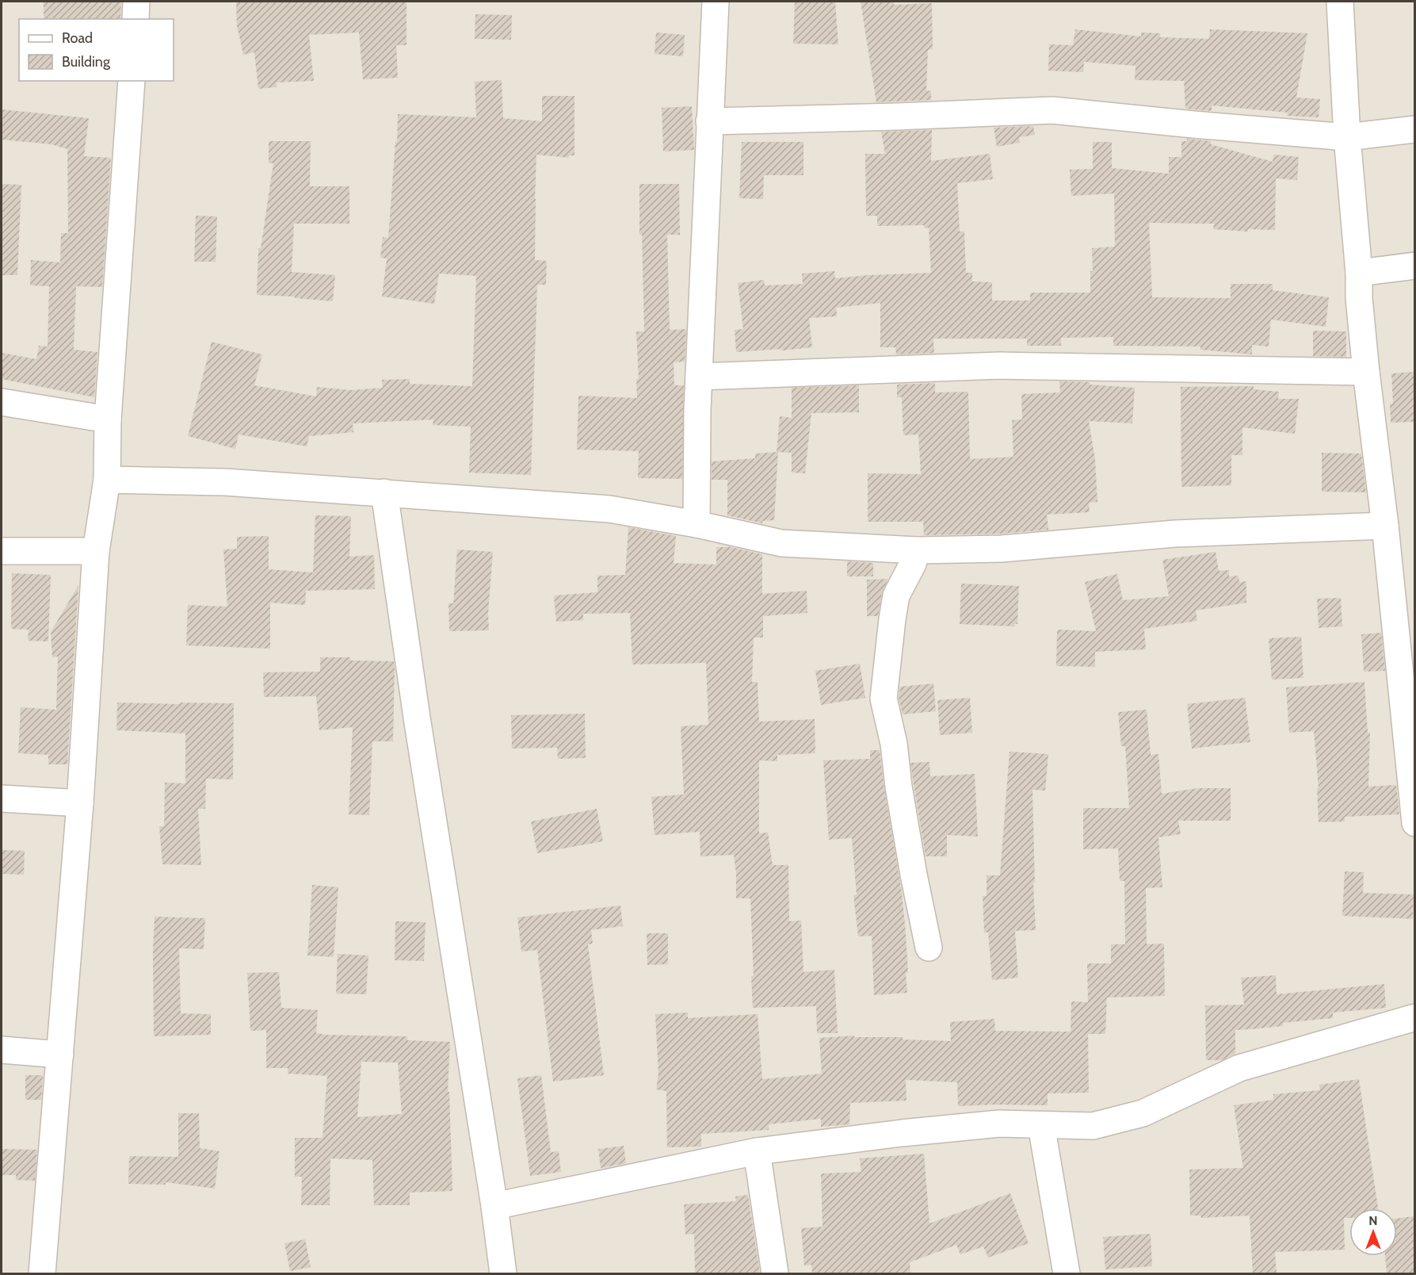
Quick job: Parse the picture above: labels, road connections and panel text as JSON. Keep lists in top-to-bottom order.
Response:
{
  "legend": ["Road", "Building"],
  "north": "top"
}
